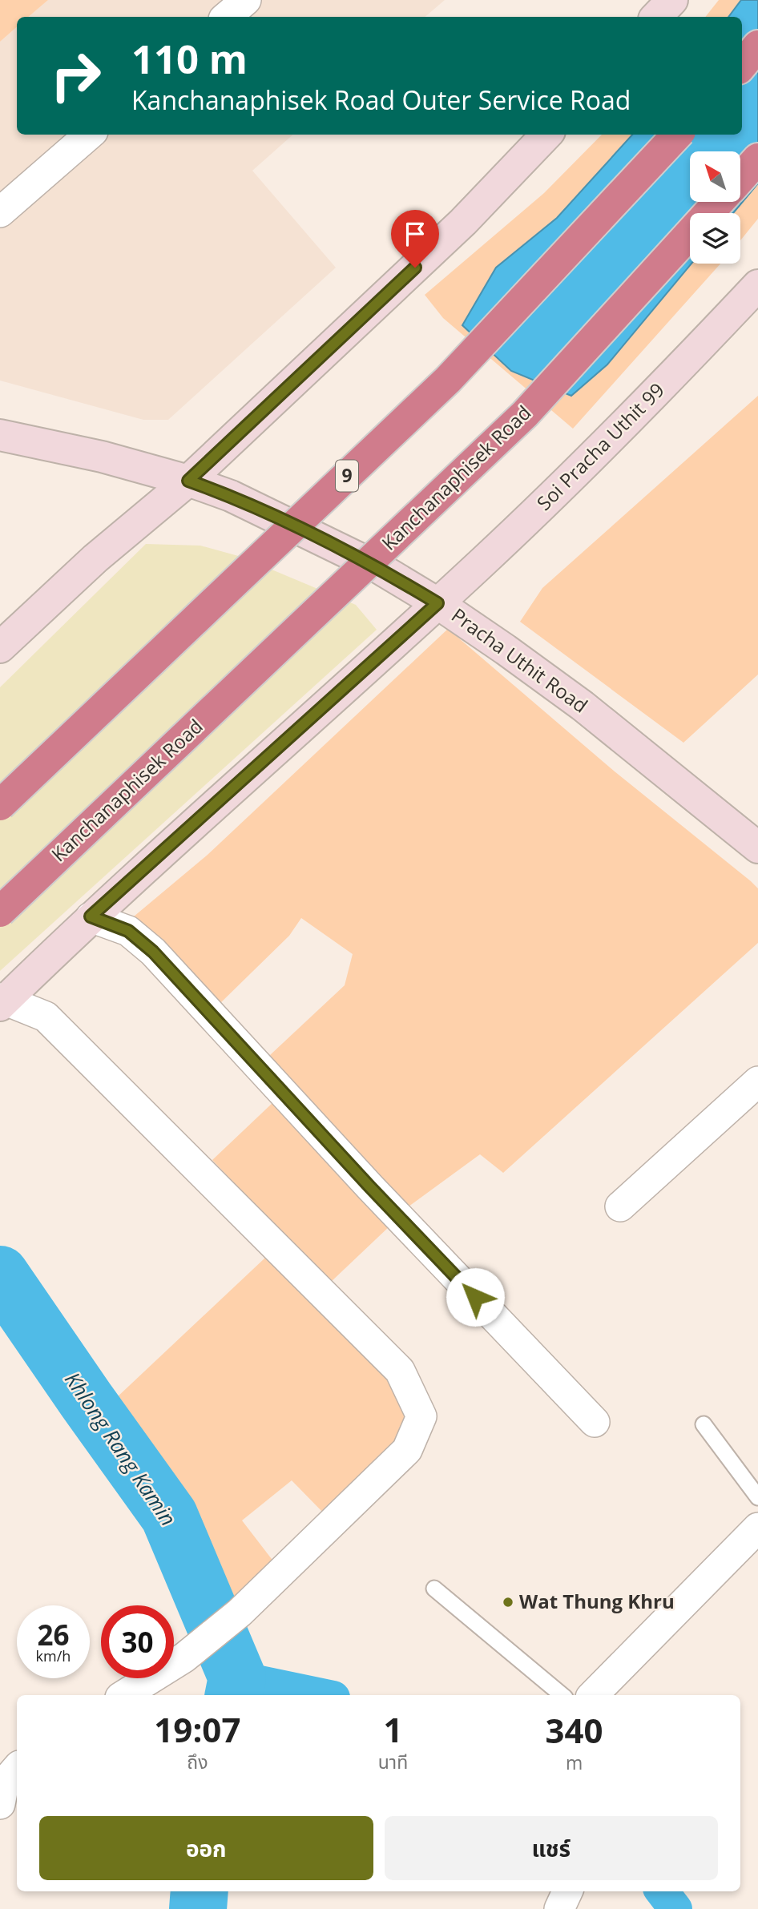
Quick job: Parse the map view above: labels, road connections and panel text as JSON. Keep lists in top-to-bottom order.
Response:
{
  "streets": {
    "highway": ["9", "Kanchanaphisek Road"],
    "main road": ["Soi Pracha Uthit 99", "Pracha Uthit Road"]
  },
  "crossings": [
    ["Soi Pracha Uthit 99", "Pracha Uthit Road"]
  ],
  "water": ["Khlong Rang Kamin"],
  "places": ["Wat Thung Khru"],
  "north": "top left",
  "page": {
    "turn": ["110 m", "Kanchanaphisek Road Outer Service Road"],
    "speed": "26 km/h",
    "limit": "30",
    "eta": [
      "19:07",
      "ถึง",
      "1",
      "นาที",
      "340",
      "m"
    ],
    "buttons": ["ออก", "แชร์"]
  }
}
